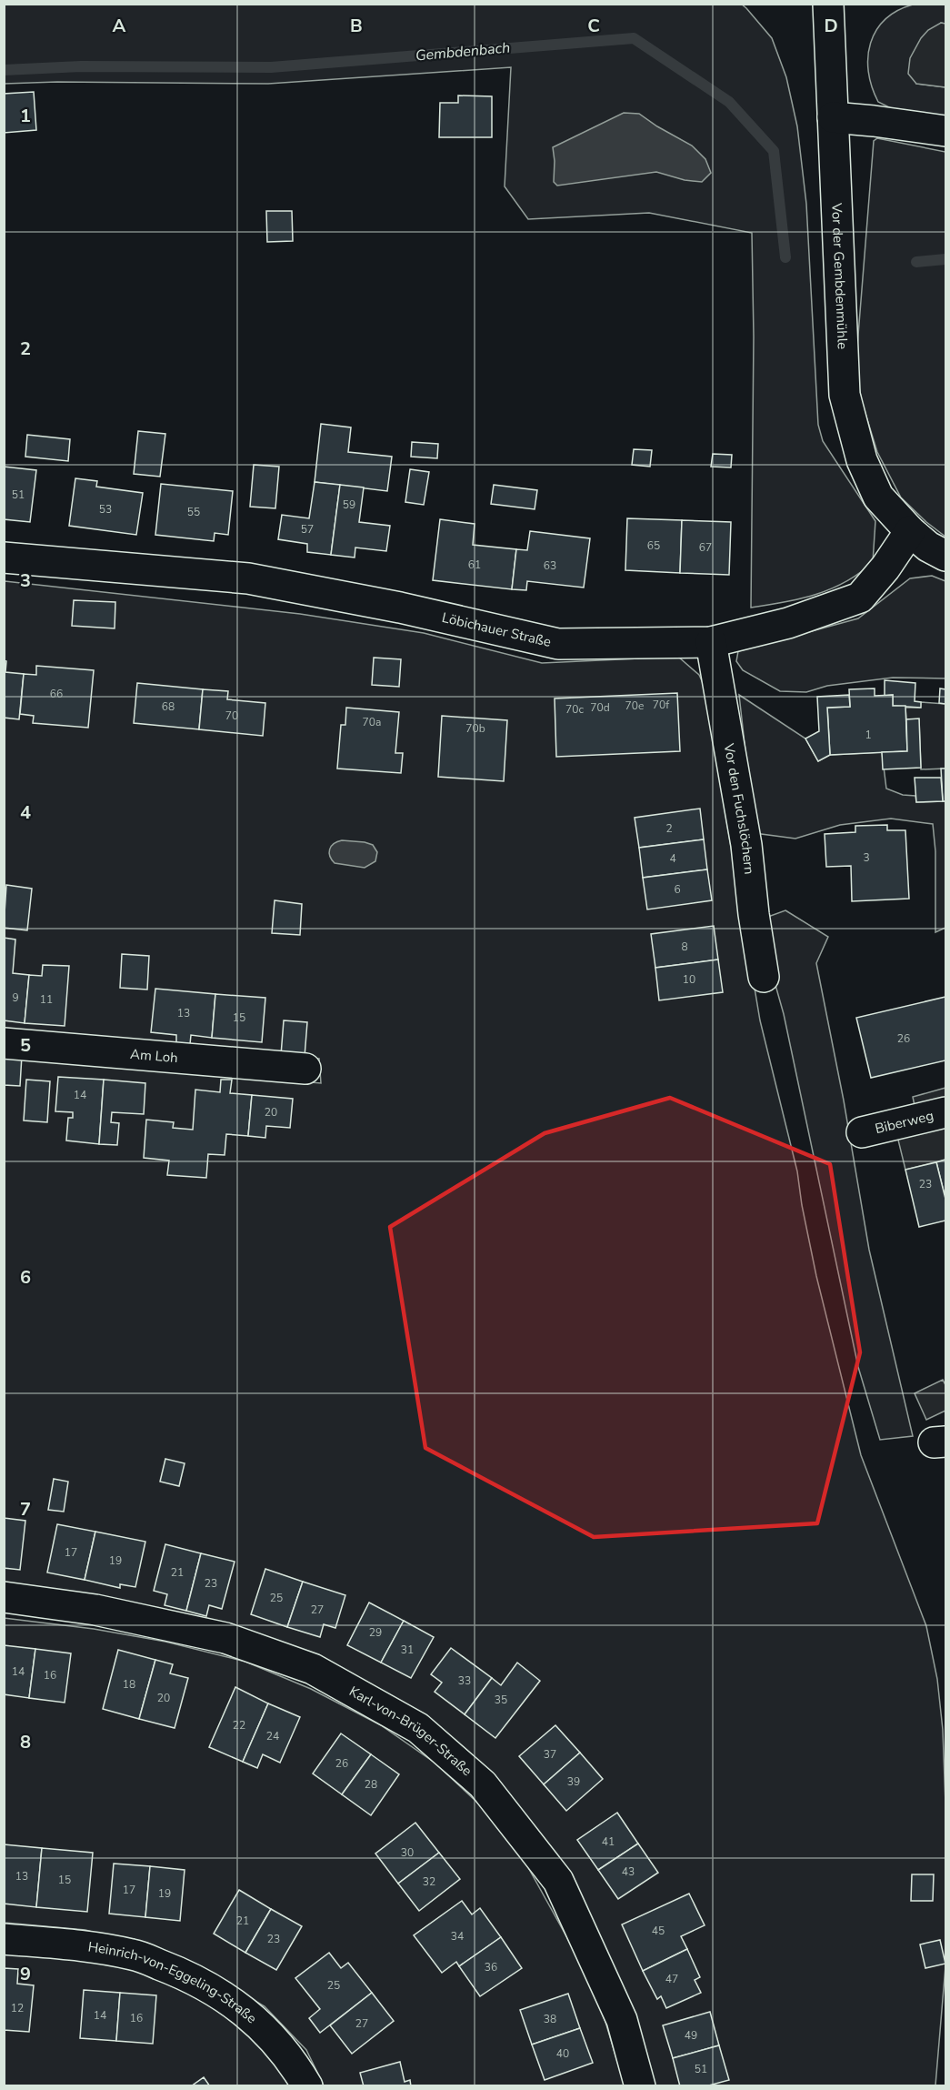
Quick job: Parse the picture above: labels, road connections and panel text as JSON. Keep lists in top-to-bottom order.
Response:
{
  "streets": {
    "street": [
      "Vor der Gembdenmühle",
      "Löbichauer Straße",
      "Vor den Fuchslöchern",
      "Am Loh",
      "Biberweg",
      "Karl-von-Brüger-Straße",
      "Heinrich-von-Eggeling-Straße"
    ]
  },
  "crossings": [
    ["Vor der Gembdenmühle", "Löbichauer Straße"],
    ["Löbichauer Straße", "Vor den Fuchslöchern"]
  ],
  "water": ["Gembdenbach"],
  "house_numbers": [
    "51",
    "59",
    "53",
    "55",
    "57",
    "65",
    "67",
    "61",
    "63",
    "66",
    "70f",
    "70e",
    "68",
    "70d",
    "70c",
    "70",
    "70a",
    "70b",
    "1",
    "2",
    "3",
    "4",
    "6",
    "8",
    "10",
    "9",
    "11",
    "13",
    "15",
    "26",
    "14",
    "20",
    "23",
    "17",
    "19",
    "21",
    "23",
    "25",
    "27",
    "29",
    "31",
    "14",
    "16",
    "33",
    "18",
    "20",
    "35",
    "22",
    "24",
    "37",
    "26",
    "39",
    "28",
    "41",
    "30",
    "43",
    "13",
    "15",
    "32",
    "17",
    "19",
    "21",
    "45",
    "34",
    "23",
    "36",
    "47",
    "25",
    "12",
    "14",
    "16",
    "38",
    "27",
    "49",
    "40",
    "51"
  ],
  "grid": {
    "columns": [
      "A",
      "B",
      "C",
      "D"
    ],
    "rows": [
      "1",
      "2",
      "3",
      "4",
      "5",
      "6",
      "7",
      "8",
      "9"
    ]
  }
}
